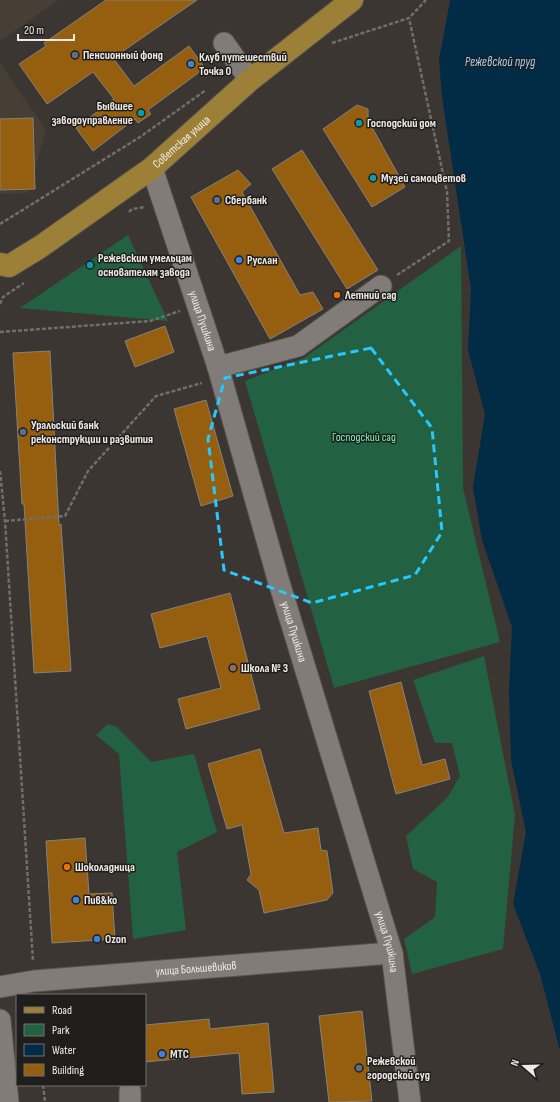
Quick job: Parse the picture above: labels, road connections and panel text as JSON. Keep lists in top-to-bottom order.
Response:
{
  "streets": {
    "main road": ["Советская улица"],
    "street": ["улица Пушкина", "улица Большевиков"]
  },
  "crossings": [
    ["Советская улица", "улица Пушкина"],
    ["улица Пушкина", "улица Большевиков"]
  ],
  "water": ["Режевской пруд"],
  "parks": ["Господский сад"],
  "places": [
    "Пенсионный фонд",
    "Клуб путешествий Точка 0",
    "Бывшее заводоуправление",
    "Господский дом",
    "Музей самоцветов",
    "Сбербанк",
    "Руслан",
    "Режевским умельцам основателям завода",
    "Летний сад",
    "Уральский банк реконструкции и развития",
    "Школа № 3",
    "Шоколадница",
    "Пив&ко",
    "Ozon",
    "МТС",
    "Режевской городской суд"
  ],
  "legend": [
    "Road",
    "Park",
    "Water",
    "Building"
  ],
  "scale_bar": "20 m",
  "north": "left"
}
